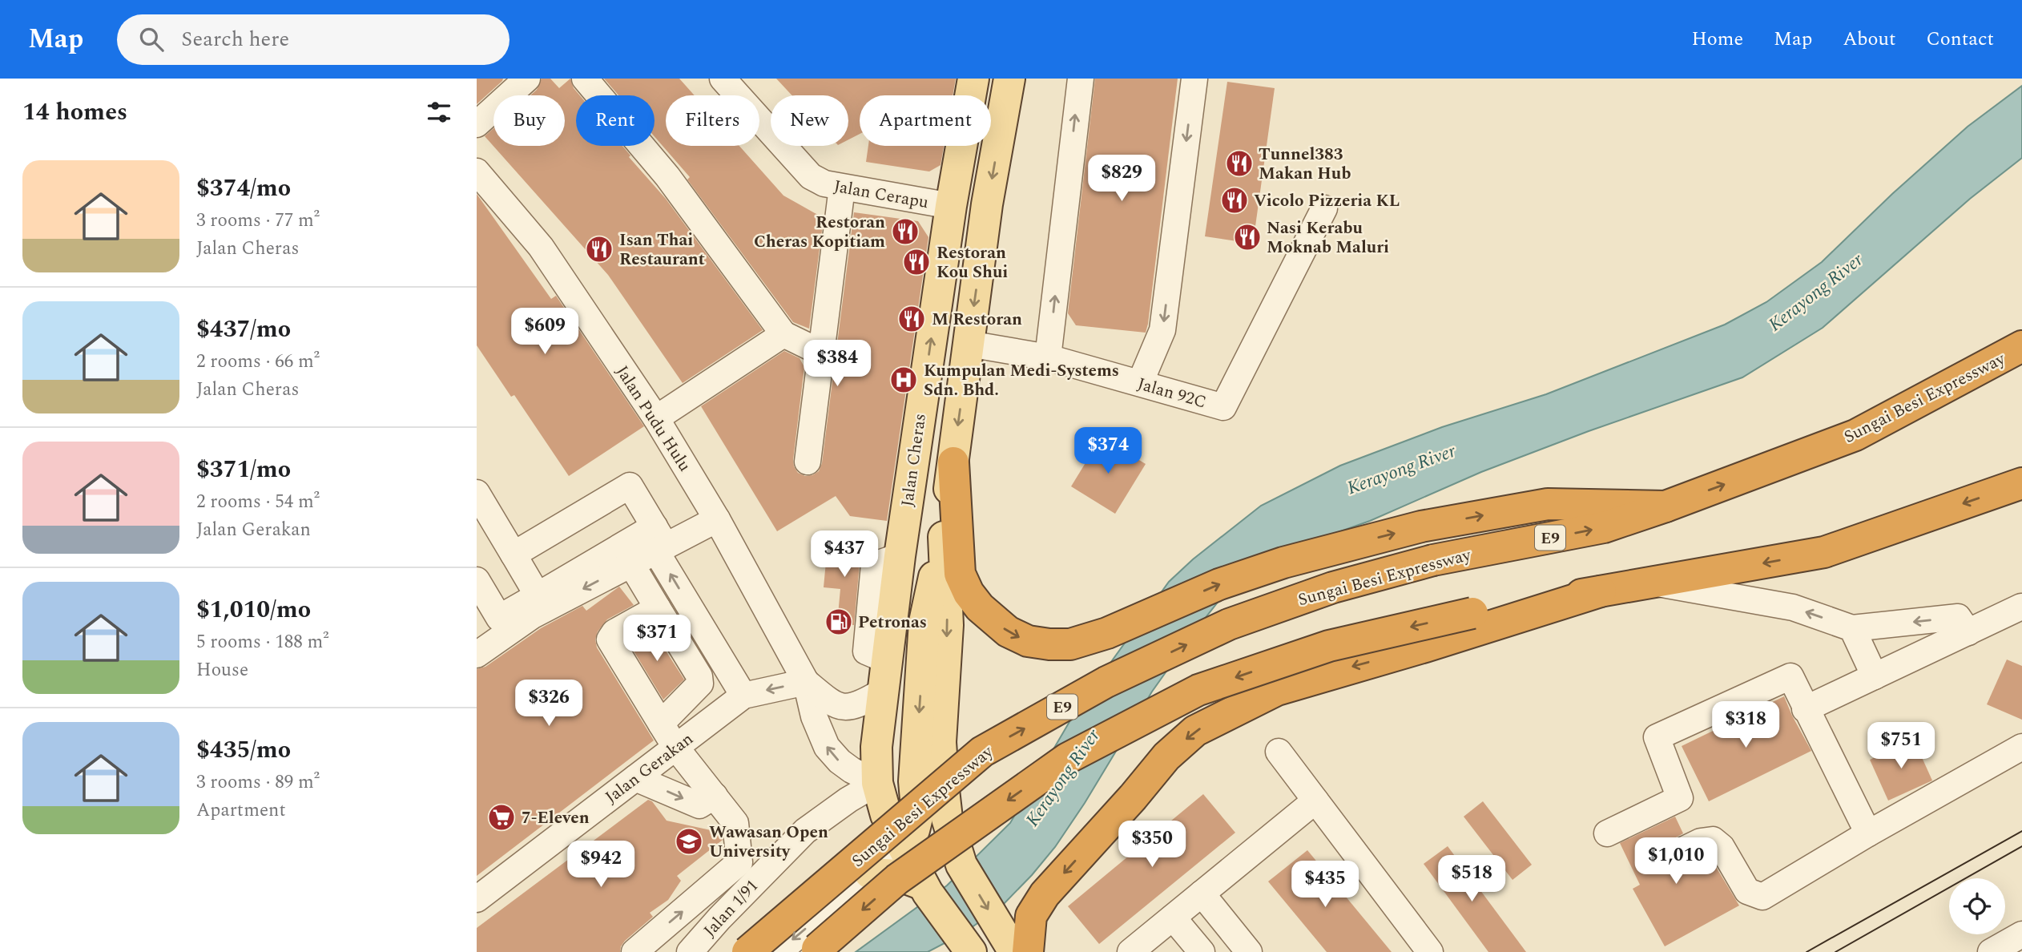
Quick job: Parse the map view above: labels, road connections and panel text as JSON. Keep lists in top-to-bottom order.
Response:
{
  "streets": {
    "highway": ["Sungai Besi Expressway", "E9"],
    "main road": ["Jalan Cheras"],
    "street": [
      "Jalan Cerapu",
      "Jalan 92C",
      "Jalan Pudu Hulu",
      "Jalan Gerakan",
      "Jalan 1/91"
    ]
  },
  "crossings": [
    ["Jalan Cerapu", "Jalan Cheras"],
    ["Jalan Pudu Hulu", "Jalan Cheras"],
    ["Jalan Pudu Hulu", "Jalan Gerakan"],
    ["Jalan Pudu Hulu", "Jalan 1/91"],
    ["Jalan Cheras", "Jalan 1/91"]
  ],
  "water": ["Kerayong River"],
  "places": {
    "restaurant": [
      "Tunnel383 Makan Hub",
      "Vicolo Pizzeria KL",
      "Restoran Cheras Kopitiam",
      "Nasi Kerabu Moknab Maluri",
      "Isan Thai Restaurant",
      "Restoran Kou Shui",
      "M Restoran"
    ],
    "hospital": ["Kumpulan Medi-Systems Sdn. Bhd."],
    "fuel station": ["Petronas"],
    "supermarket": ["7-Eleven"],
    "school or university": ["Wawasan Open University"]
  },
  "page": {
    "header": "Map",
    "search": "Search here",
    "nav": [
      "Home",
      "Map",
      "About",
      "Contact"
    ],
    "heading": "14 homes",
    "chip": [
      "Buy",
      "Rent",
      "Filters",
      "New",
      "Apartment"
    ],
    "list": [
      {
        "name": "$374/mo",
        "note": "3 rooms · 77 m² · Jalan Cheras"
      },
      {
        "name": "$437/mo",
        "note": "2 rooms · 66 m² · Jalan Cheras"
      },
      {
        "name": "$371/mo",
        "note": "2 rooms · 54 m² · Jalan Gerakan"
      },
      {
        "name": "$1,010/mo",
        "note": "5 rooms · 188 m² · House"
      },
      {
        "name": "$435/mo",
        "note": "3 rooms · 89 m² · Apartment"
      }
    ],
    "price": [
      "$829",
      "$609",
      "$384",
      "$374",
      "$437",
      "$371",
      "$326",
      "$318",
      "$751",
      "$350",
      "$1,010",
      "$942",
      "$518",
      "$435"
    ]
  }
}
